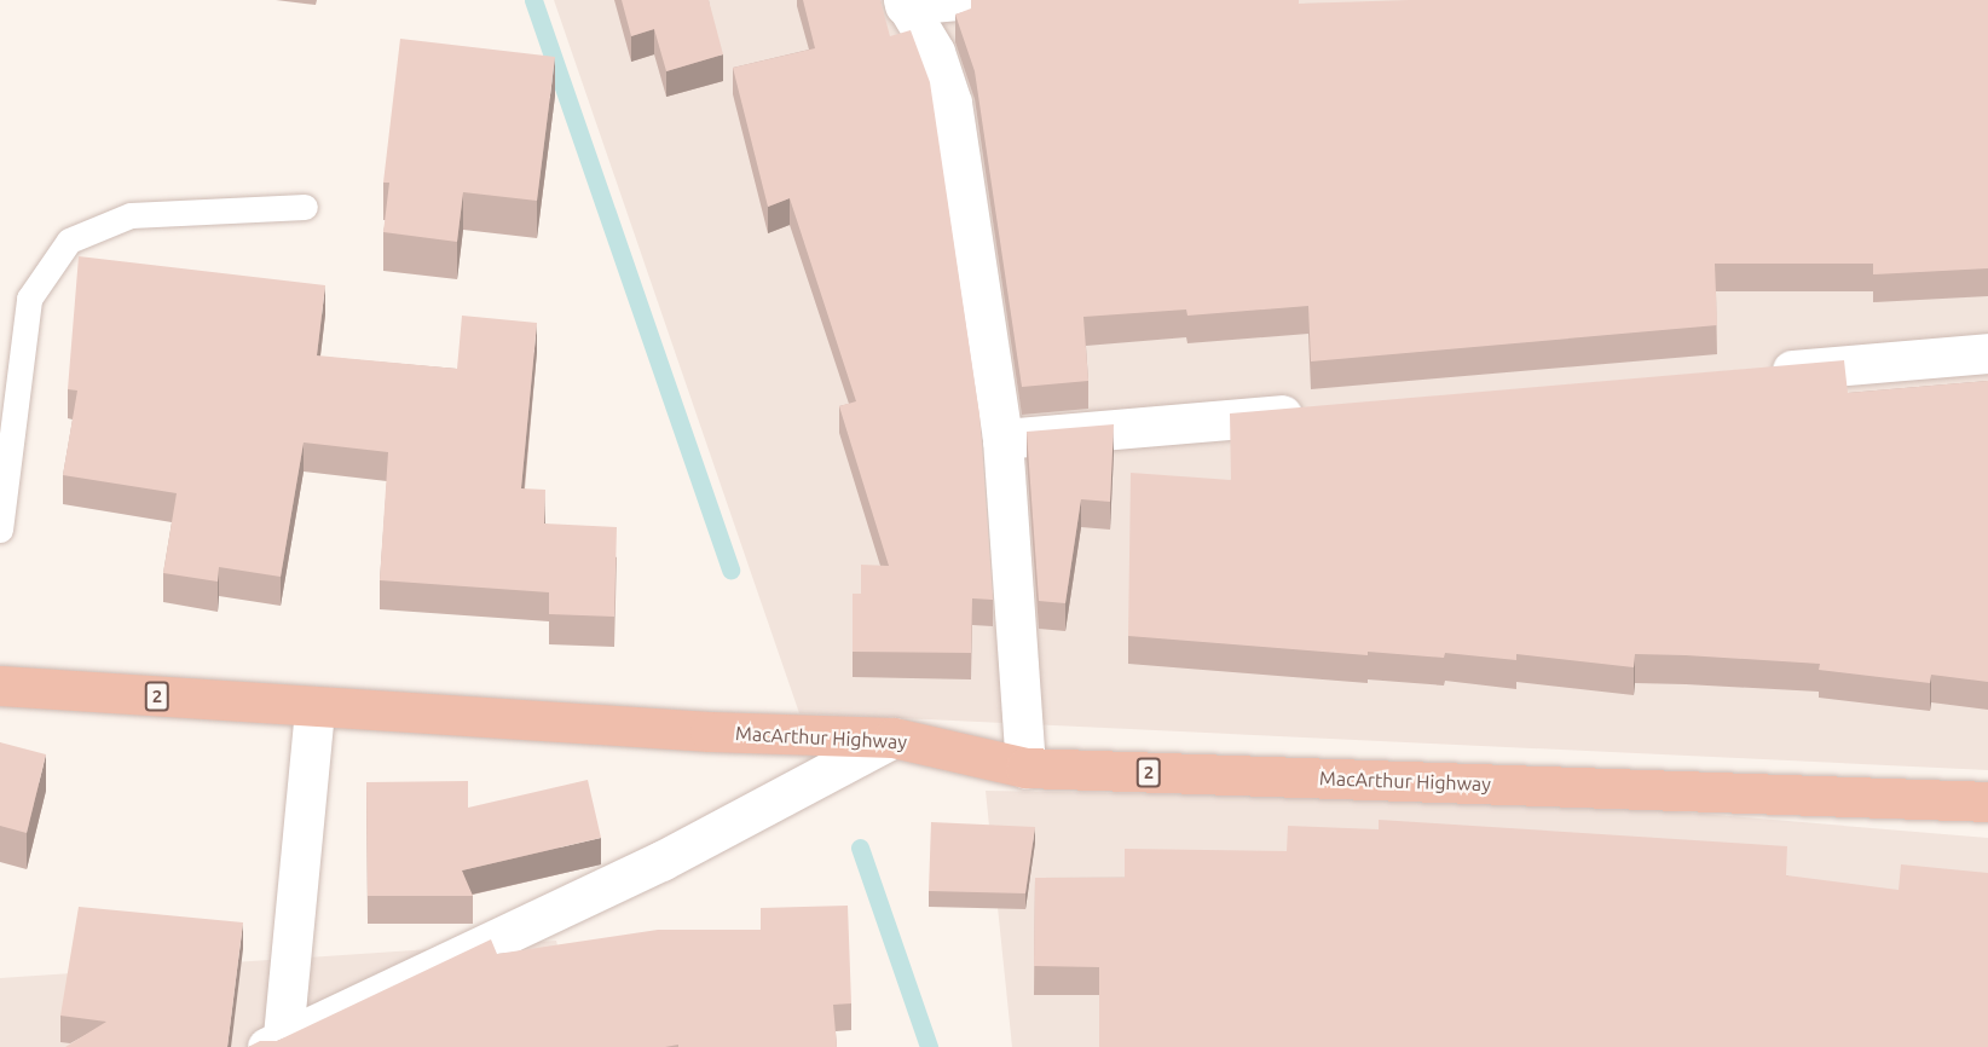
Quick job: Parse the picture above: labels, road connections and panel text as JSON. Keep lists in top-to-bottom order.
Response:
{
  "streets": {
    "highway": ["2", "MacArthur Highway"]
  }
}
